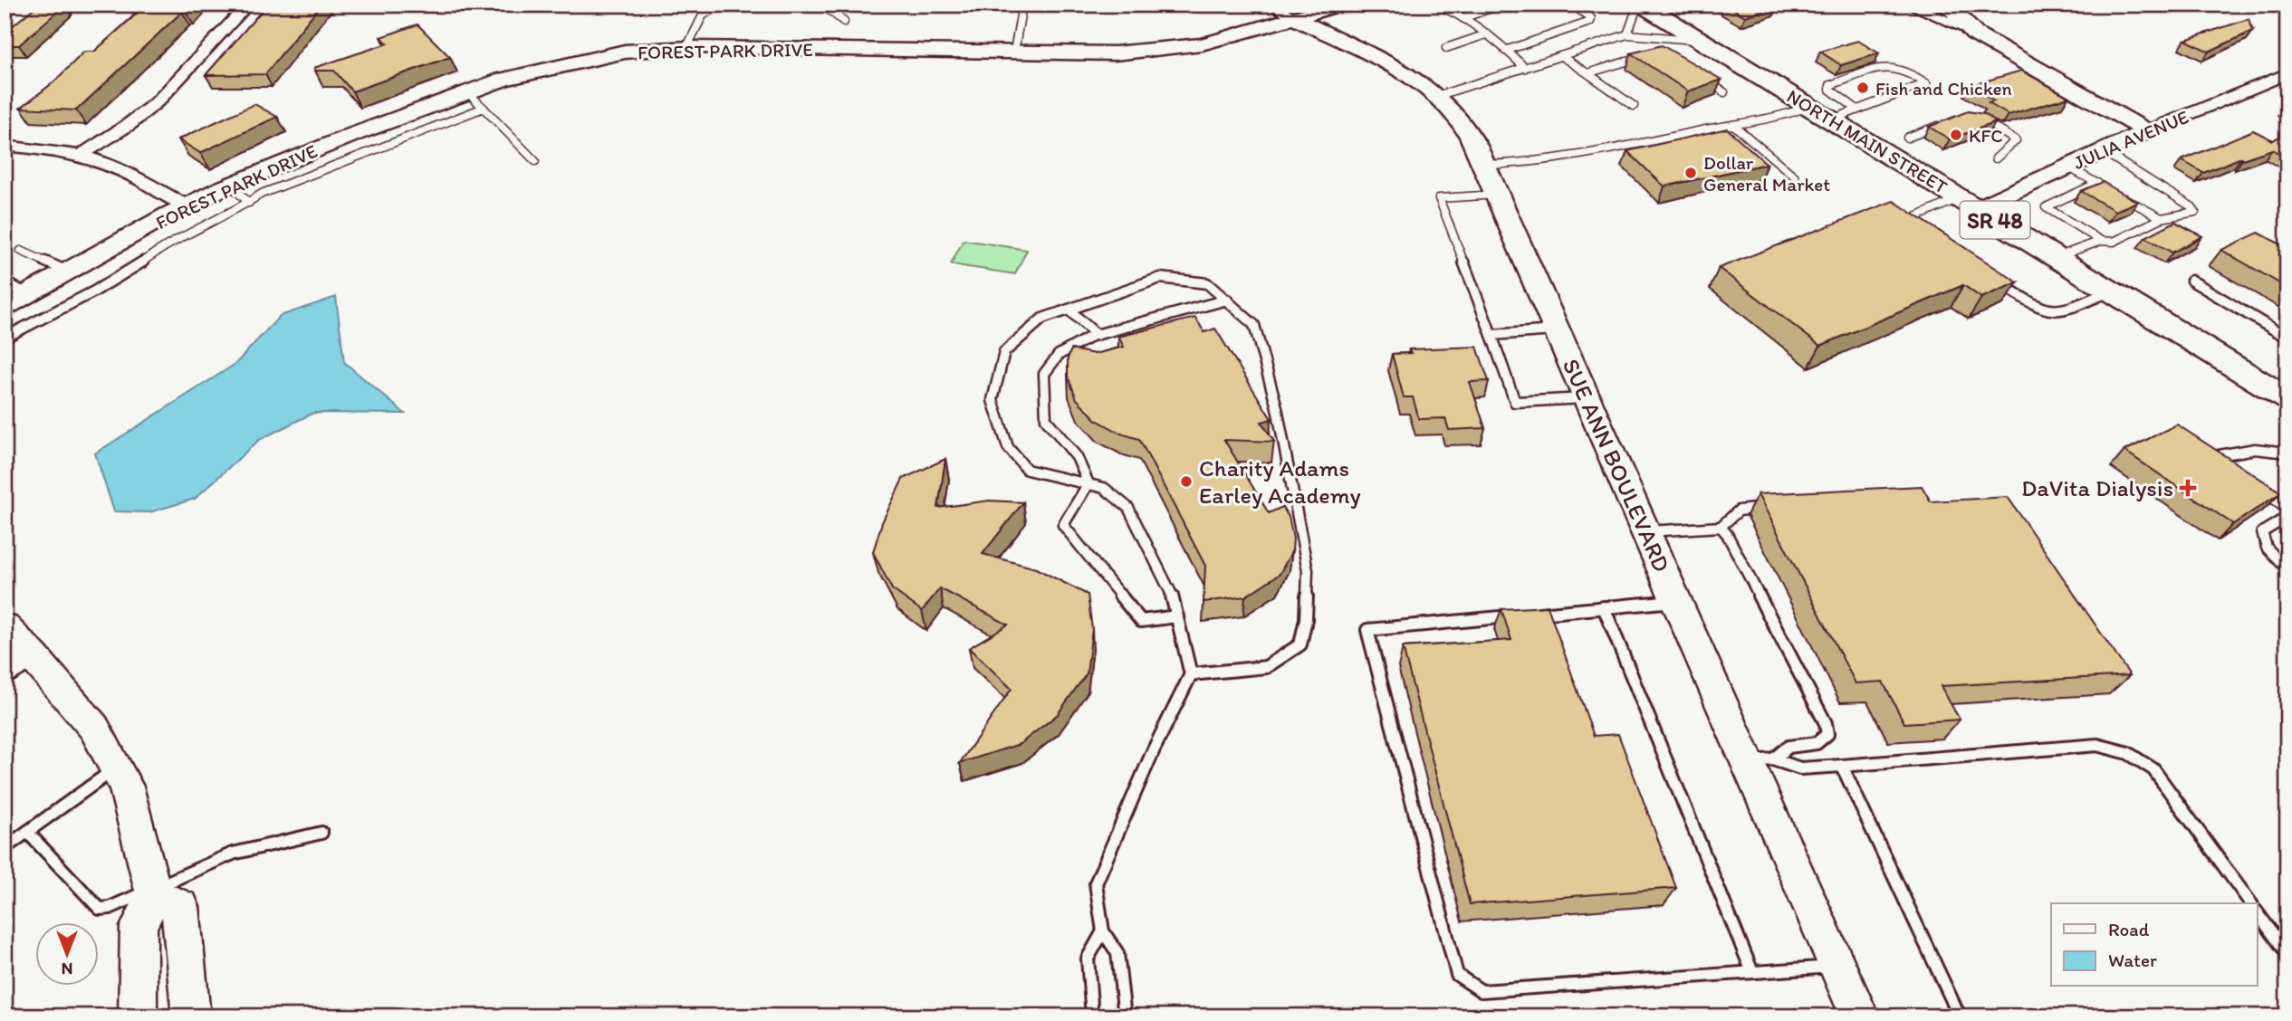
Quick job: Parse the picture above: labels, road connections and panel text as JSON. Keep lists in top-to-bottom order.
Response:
{
  "streets": {
    "main road": ["NORTH MAIN STREET", "SR 48"],
    "street": ["FOREST PARK DRIVE", "JULIA AVENUE", "SUE ANN BOULEVARD"]
  },
  "crossings": [
    ["FOREST PARK DRIVE", "SUE ANN BOULEVARD"],
    ["JULIA AVENUE", "NORTH MAIN STREET"]
  ],
  "places": {
    "other": [
      "Fish and Chicken",
      "KFC",
      "Dollar General Market",
      "Charity Adams Earley Academy"
    ],
    "health": ["DaVita Dialysis"]
  },
  "legend": ["Road", "Water"],
  "north": "bottom"
}
